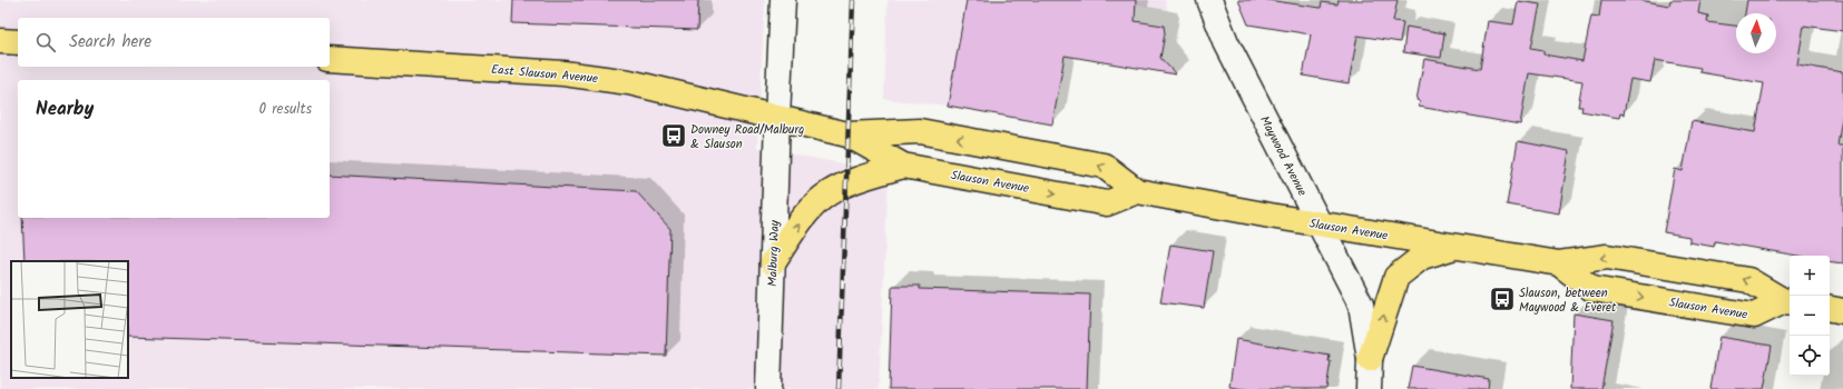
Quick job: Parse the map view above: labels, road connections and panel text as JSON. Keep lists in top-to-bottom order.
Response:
{
  "streets": {
    "main road": ["East Slauson Avenue", "Slauson Avenue"],
    "street": ["Maywood Avenue", "Malburg Way"]
  },
  "crossings": [
    ["East Slauson Avenue", "Slauson Avenue"],
    ["East Slauson Avenue", "Malburg Way"],
    ["Maywood Avenue", "Slauson Avenue"],
    ["Slauson Avenue", "Malburg Way"]
  ],
  "places": {
    "bus stop": ["Downey Road/Malburg & Slauson", "Slauson, between Maywood & Everet"]
  },
  "north": "top",
  "page": {
    "search": "Search here",
    "heading": ["Nearby", "0 results"],
    "map_buttons": ["+", "−"]
  }
}
